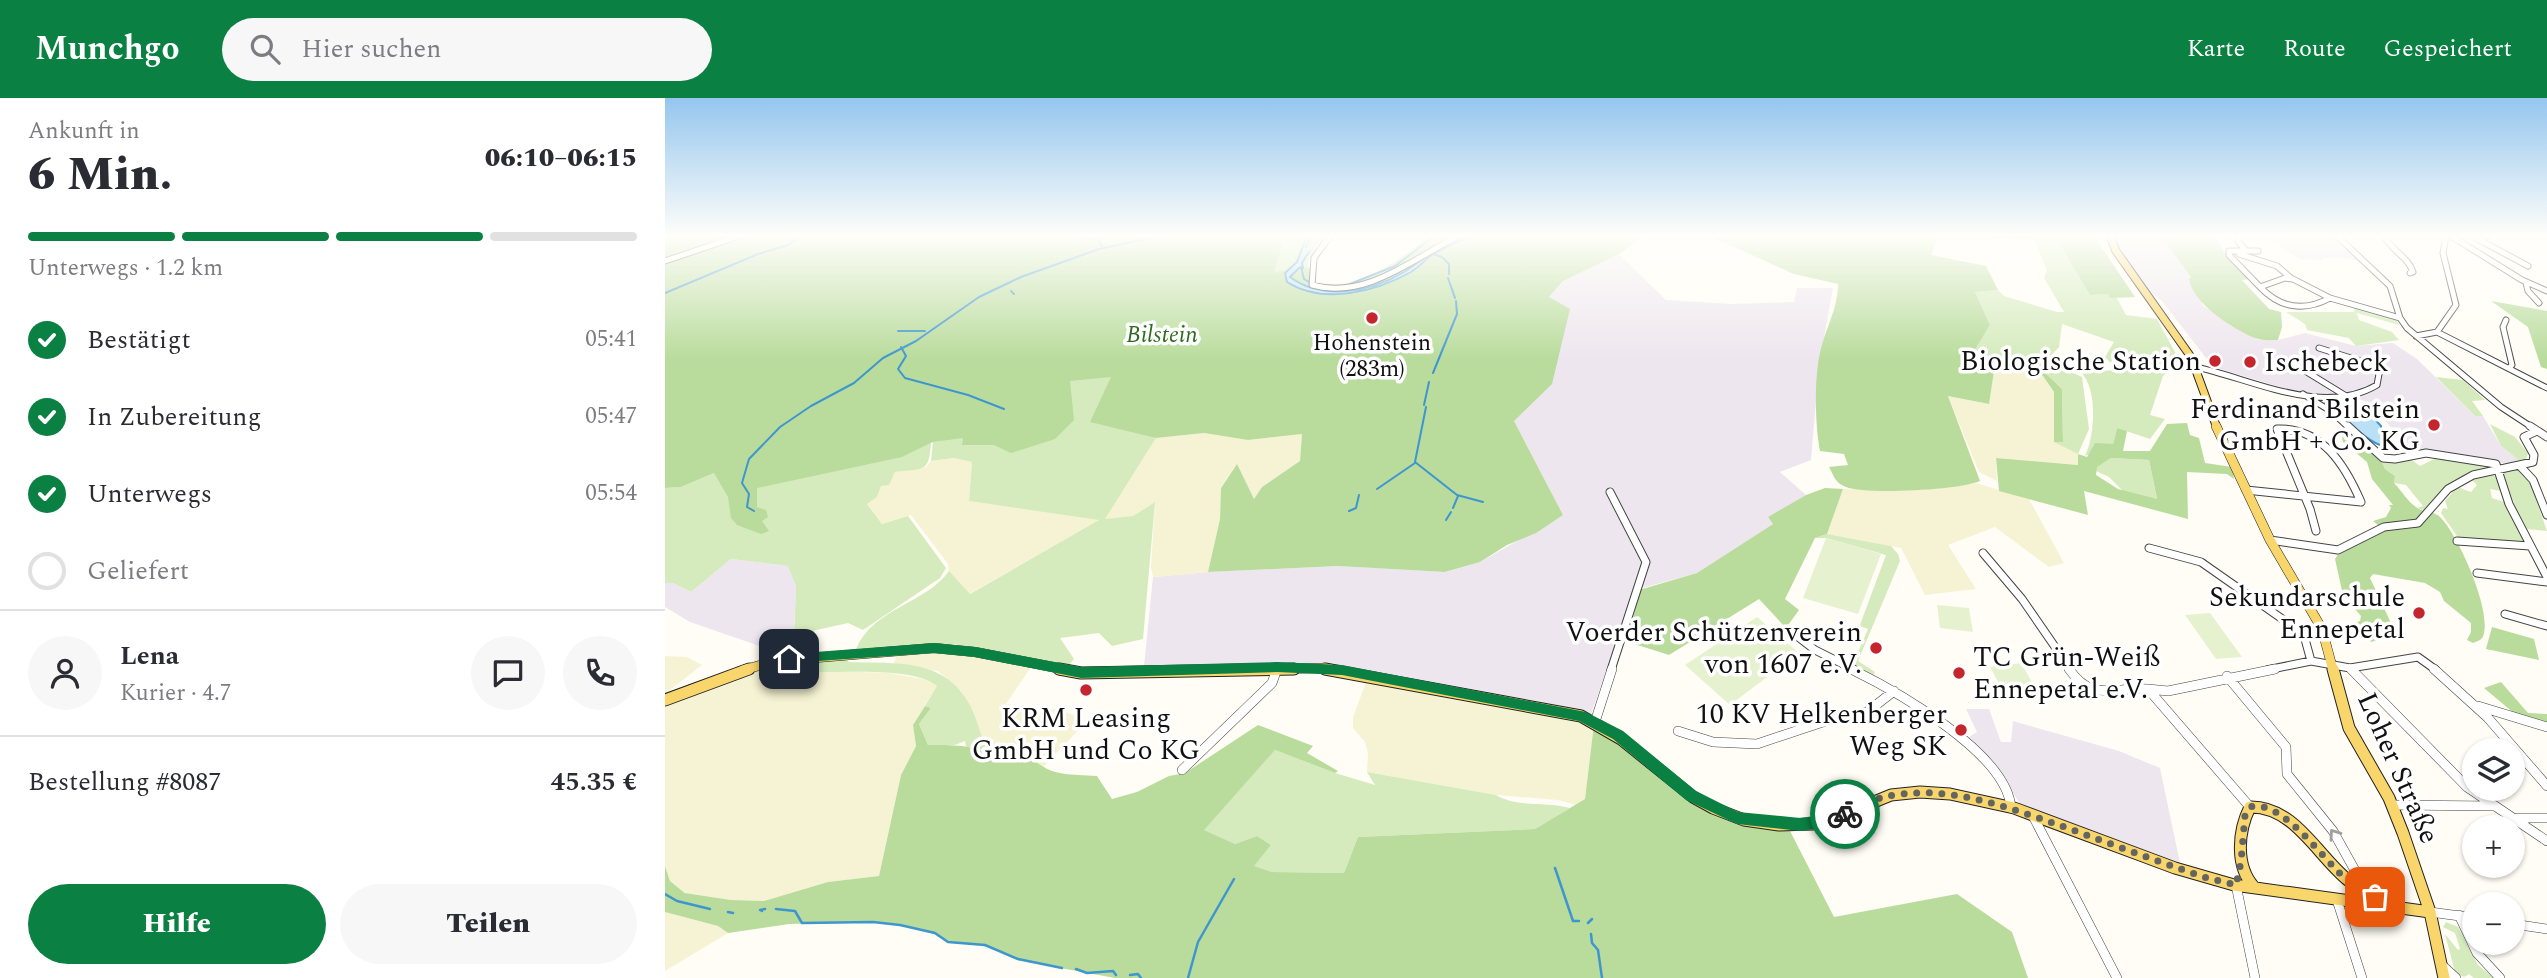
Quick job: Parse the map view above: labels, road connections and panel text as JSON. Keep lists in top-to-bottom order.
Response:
{
  "streets": {
    "main road": ["Loher Straße"]
  },
  "parks": ["Bilstein"],
  "places": [
    "Hohenstein (283m)",
    "Biologische Station",
    "Ischebeck",
    "Ferdinand Bilstein GmbH + Co. KG",
    "Sekundarschule Ennepetal",
    "Voerder Schützenverein von 1607 e.V.",
    "TC Grün-Weiß Ennepetal e.V.",
    "KRM Leasing GmbH und Co KG",
    "10 KV Helkenberger Weg SK"
  ],
  "page": {
    "header": "Munchgo",
    "search": "Hier suchen",
    "nav": ["Karte", "Route", "Gespeichert"],
    "heading": ["6 Min.", "Ankunft in", "06:10–06:15"],
    "panel": [
      "Lena",
      "Kurier · 4.7",
      "Bestellung #8087",
      "45.35 €"
    ],
    "bar": "Unterwegs · 1.2 km",
    "list": [
      ["Bestätigt", "05:41"],
      ["In Zubereitung", "05:47"],
      ["Unterwegs", "05:54"],
      "Geliefert"
    ],
    "map_buttons": ["+", "−"],
    "buttons": ["Hilfe", "Teilen"]
  }
}
